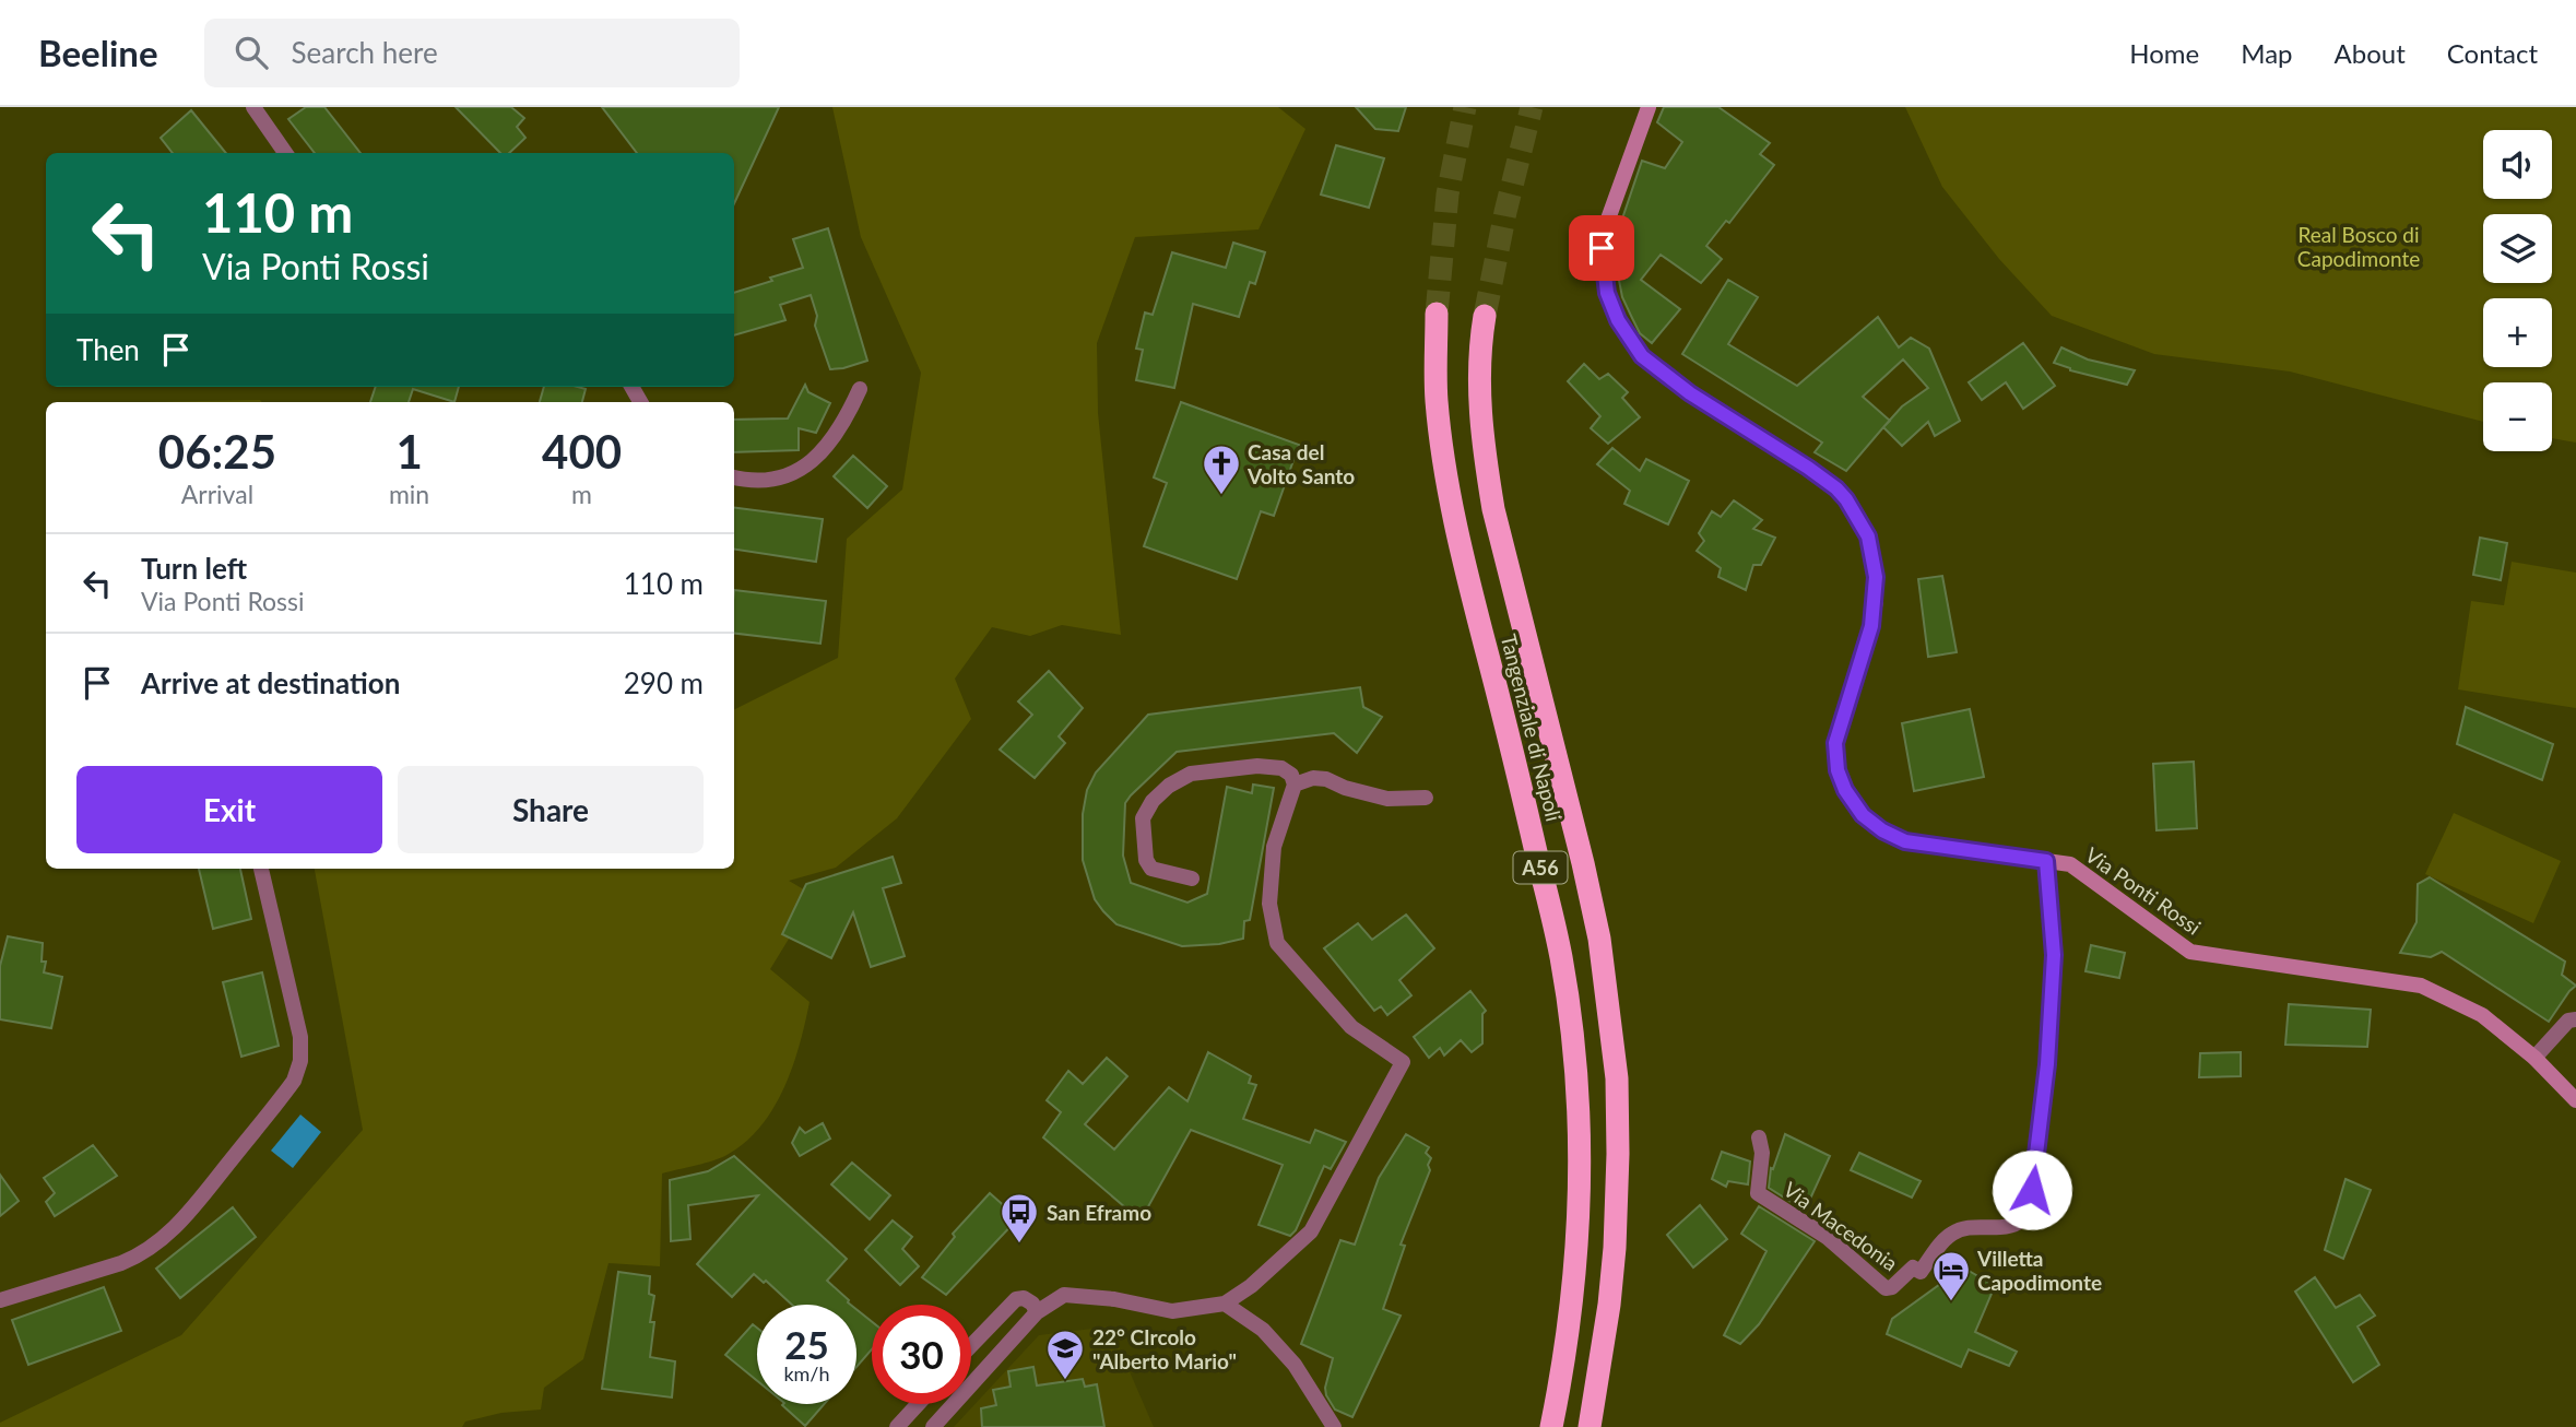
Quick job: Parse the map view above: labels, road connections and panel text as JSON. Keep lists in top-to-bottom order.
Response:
{
  "streets": {
    "highway": ["Tangenziale di Napoli", "A56"],
    "street": ["Via Ponti Rossi", "Via Macedonia"]
  },
  "crossings": [
    ["Via Ponti Rossi", "Via Macedonia"]
  ],
  "parks": ["Real Bosco di Capodimonte"],
  "places": {
    "church": ["Casa del Volto Santo"],
    "bus stop": ["San Eframo"],
    "hotel": ["Villetta Capodimonte"],
    "school or university": ["22° CIrcolo \"Alberto Mario\""]
  },
  "page": {
    "header": "Beeline",
    "search": "Search here",
    "nav": [
      "Home",
      "Map",
      "About",
      "Contact"
    ],
    "map_buttons": ["+", "−"],
    "turn": ["110 m", "Via Ponti Rossi"],
    "then": "Then",
    "eta": [
      "06:25",
      "Arrival",
      "1",
      "min",
      "400",
      "m"
    ],
    "list": [
      {
        "name": "Turn left",
        "note": "Via Ponti Rossi",
        "value": "110 m"
      },
      {
        "name": "Arrive at destination",
        "value": "290 m"
      }
    ],
    "buttons": ["Exit", "Share"],
    "speed": "25 km/h",
    "limit": "30"
  }
}
